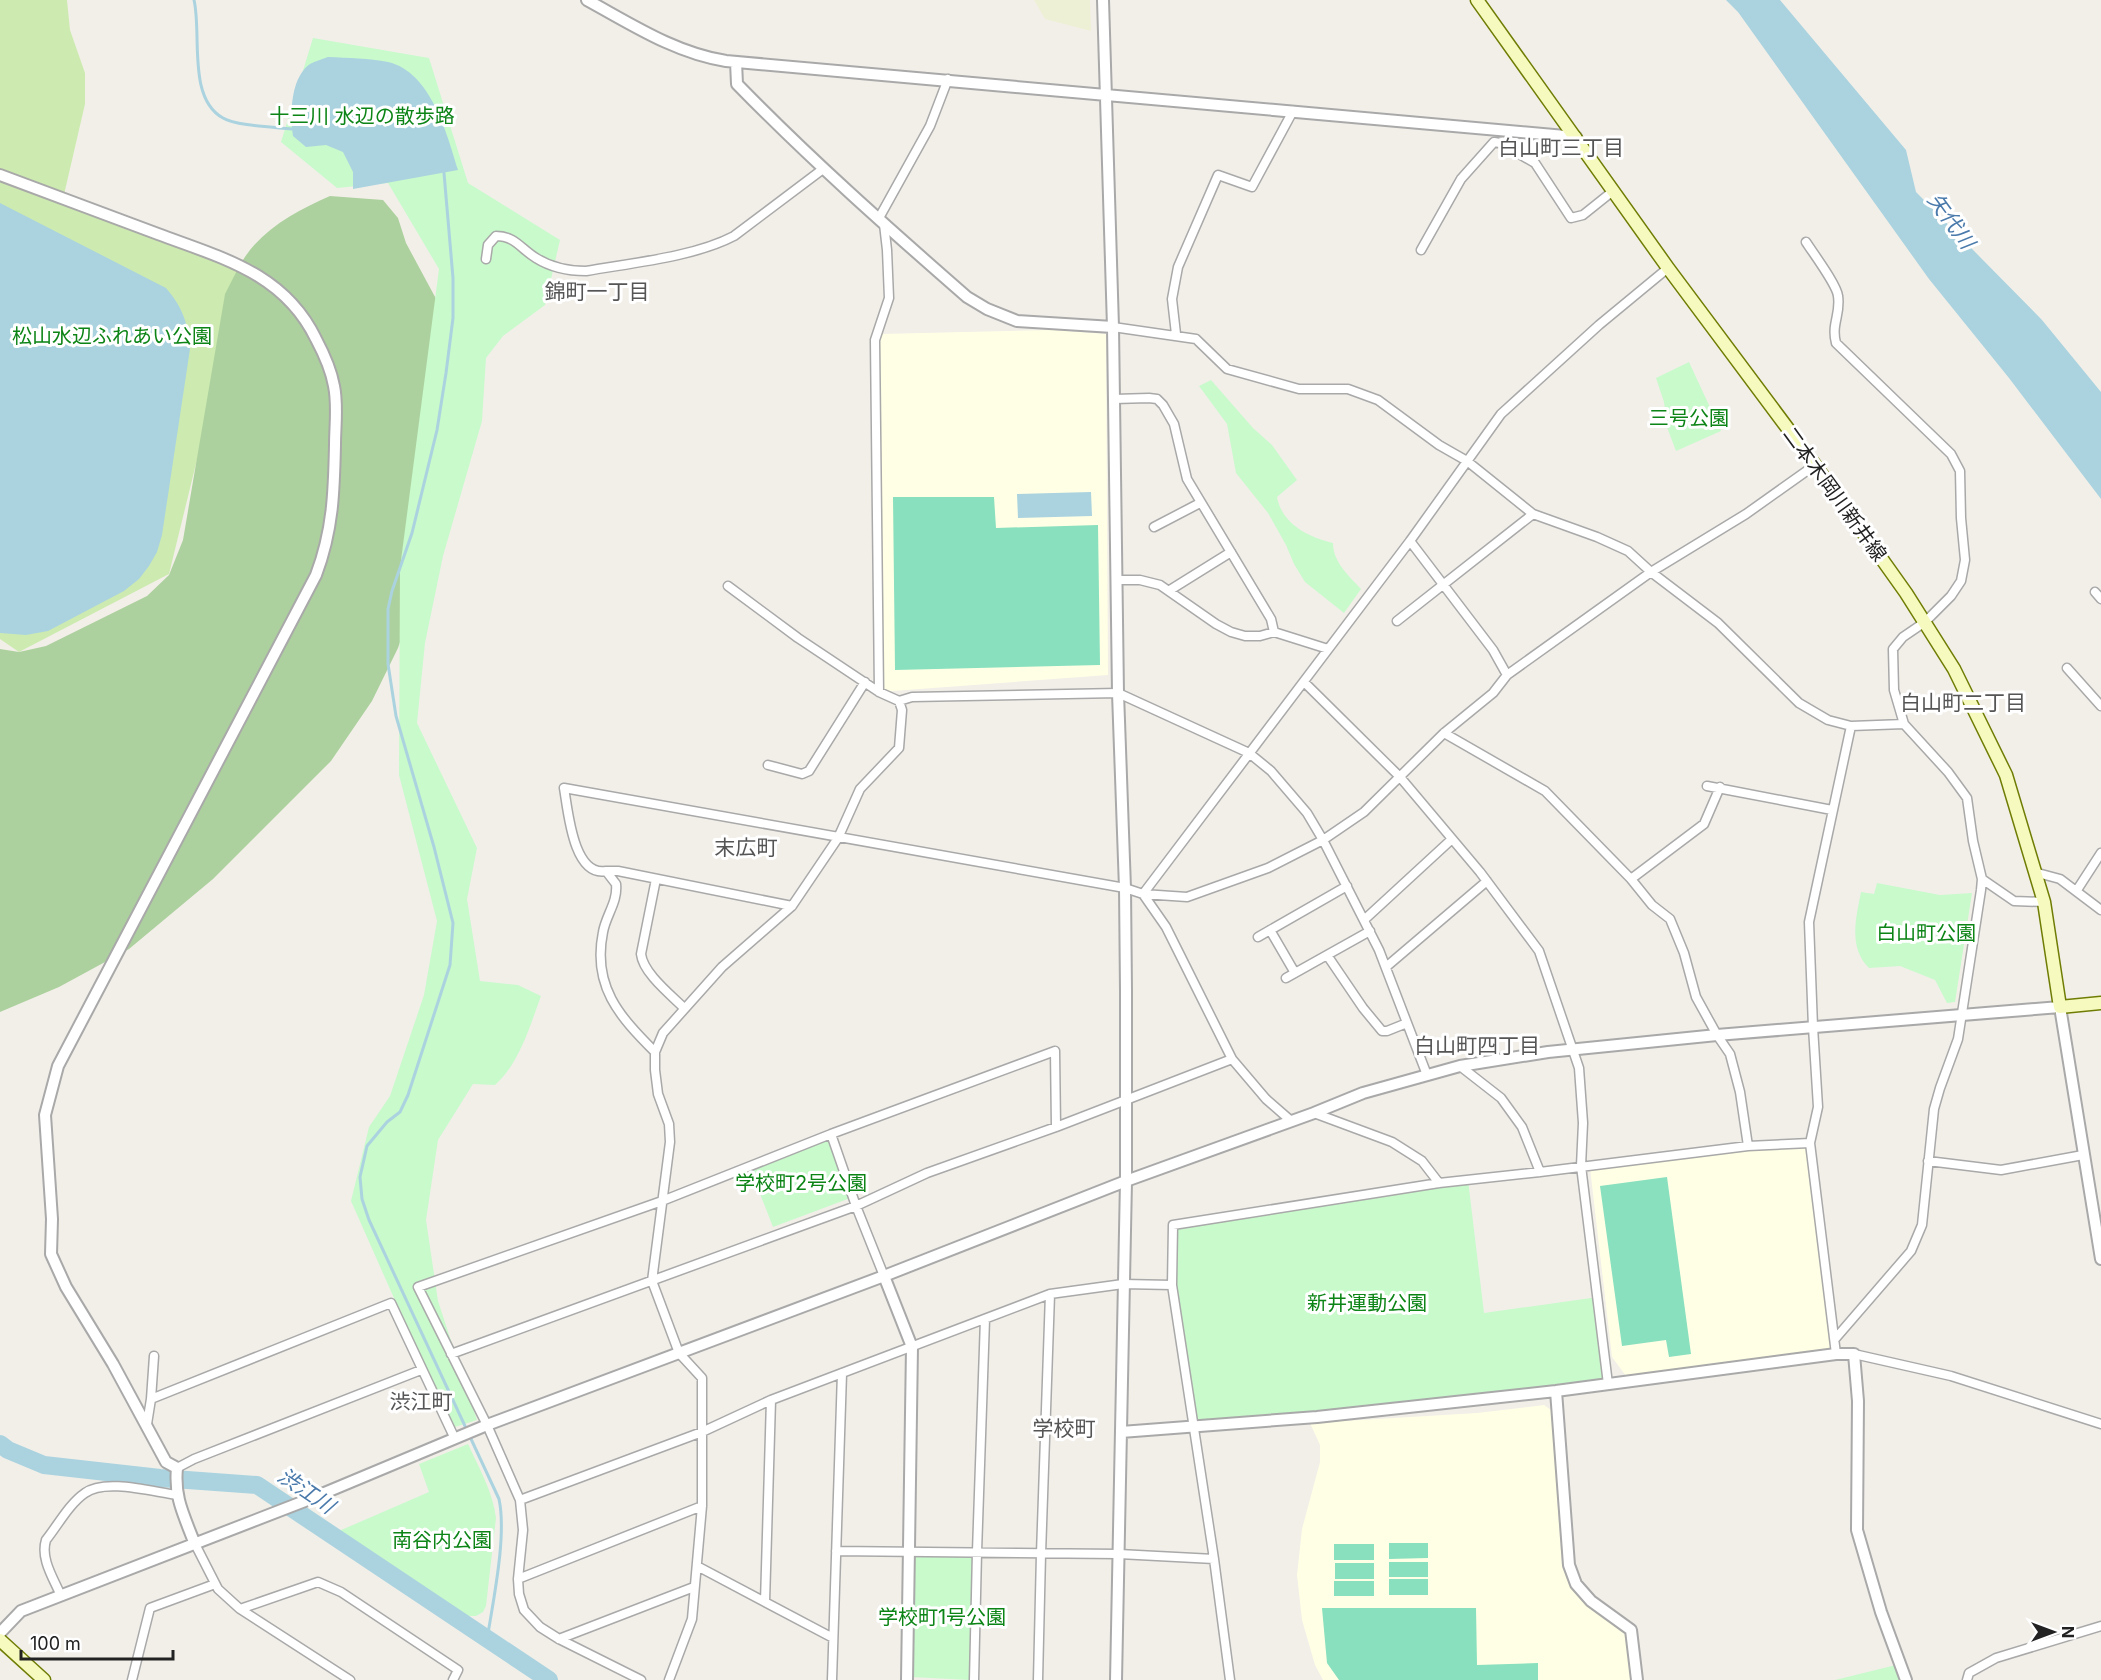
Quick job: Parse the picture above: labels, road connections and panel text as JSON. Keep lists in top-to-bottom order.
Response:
{
  "streets": {
    "main road": ["二本木岡川新井線"]
  },
  "districts": [
    "白山町三丁目",
    "錦町一丁目",
    "白山町二丁目",
    "末広町",
    "白山町四丁目",
    "渋江町",
    "学校町"
  ],
  "water": ["矢代川", "渋江川"],
  "parks": [
    "十三川 水辺の散歩路",
    "松山水辺ふれあい公園",
    "三号公園",
    "白山町公園",
    "学校町2号公園",
    "新井運動公園",
    "南谷内公園",
    "学校町1号公園"
  ],
  "scale_bar": "100 m",
  "north": "right"
}
